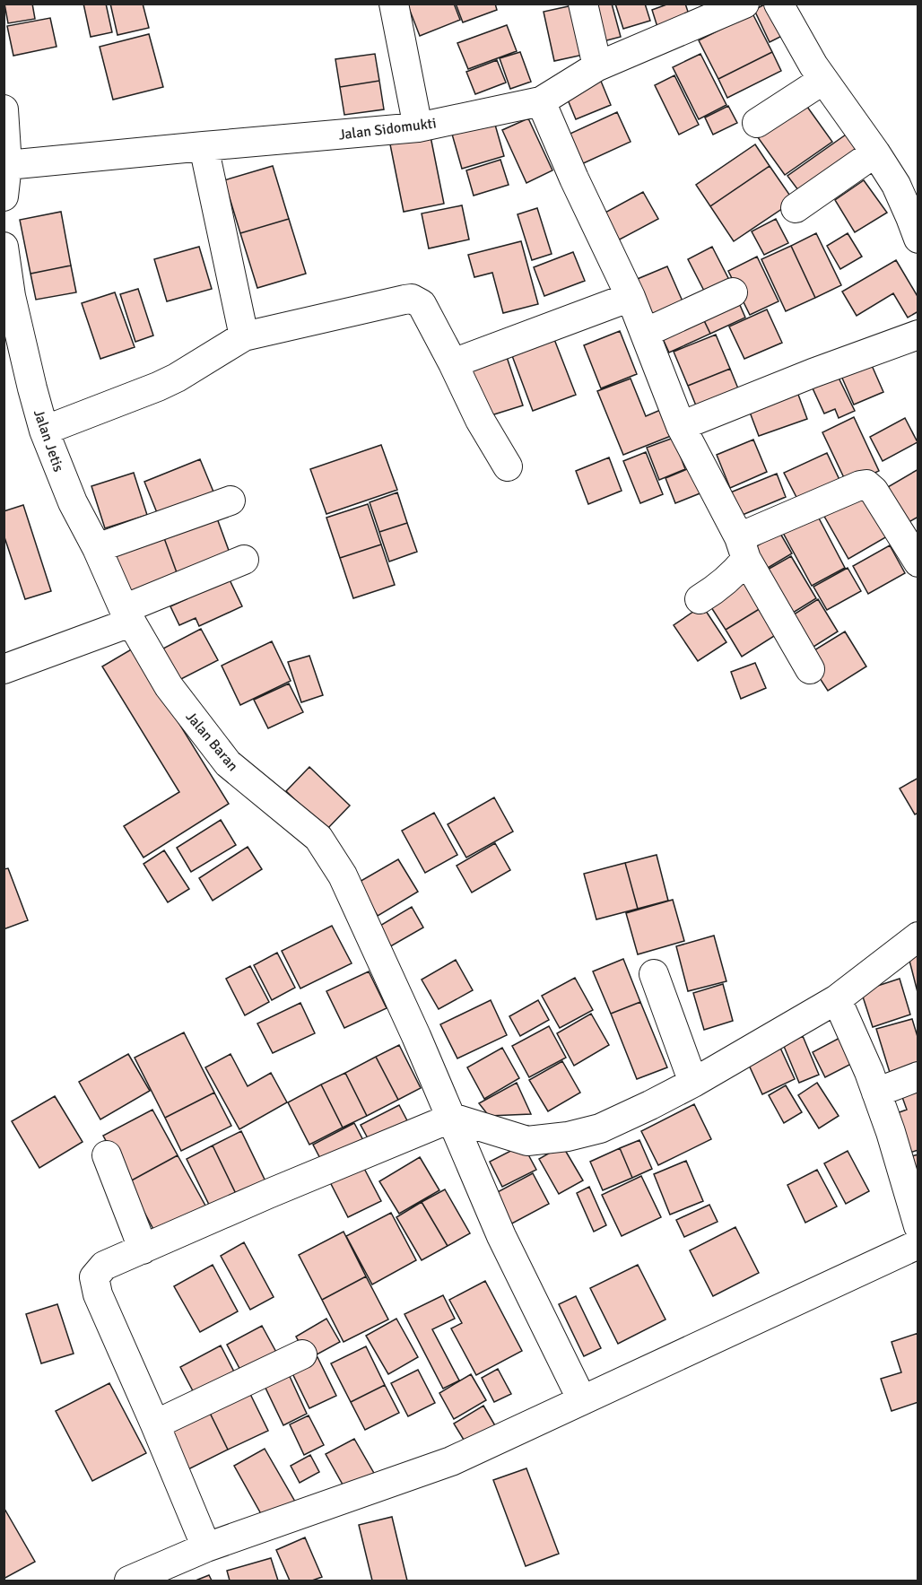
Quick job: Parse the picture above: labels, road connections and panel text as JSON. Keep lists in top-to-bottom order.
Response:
{
  "streets": {
    "street": ["Jalan Sidomukti", "Jalan Jetis", "Jalan Baran"]
  },
  "crossings": [
    ["Jalan Jetis", "Jalan Baran"]
  ]
}
